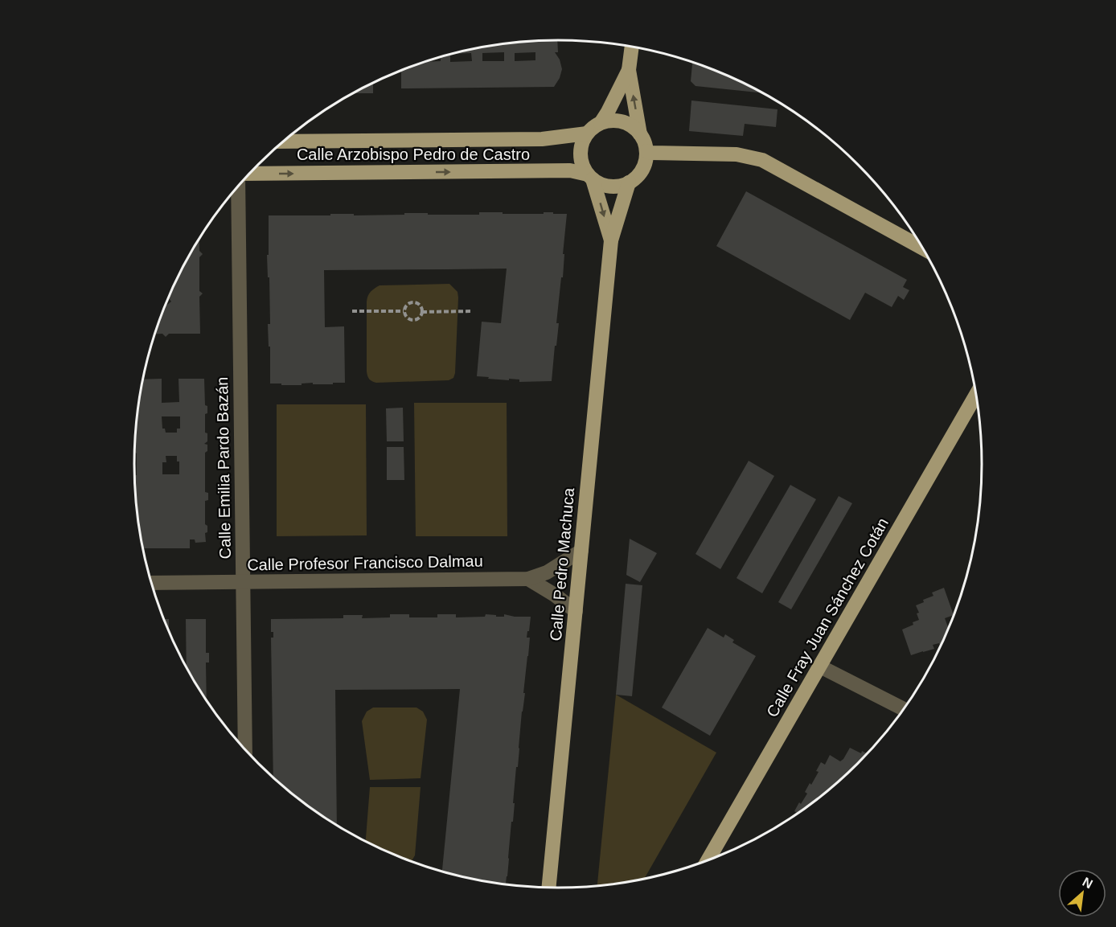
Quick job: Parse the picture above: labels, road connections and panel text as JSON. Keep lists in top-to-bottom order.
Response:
{
  "streets": {
    "main road": ["Calle Arzobispo Pedro de Castro", "Calle Pedro Machuca", "Calle Fray Juan Sánchez Cotán"],
    "street": ["Calle Emilia Pardo Bazán", "Calle Profesor Francisco Dalmau"]
  },
  "crossings": [
    ["Calle Arzobispo Pedro de Castro", "Calle Pedro Machuca"],
    ["Calle Emilia Pardo Bazán", "Calle Profesor Francisco Dalmau"],
    ["Calle Profesor Francisco Dalmau", "Calle Pedro Machuca"]
  ],
  "north": "top right"
}
